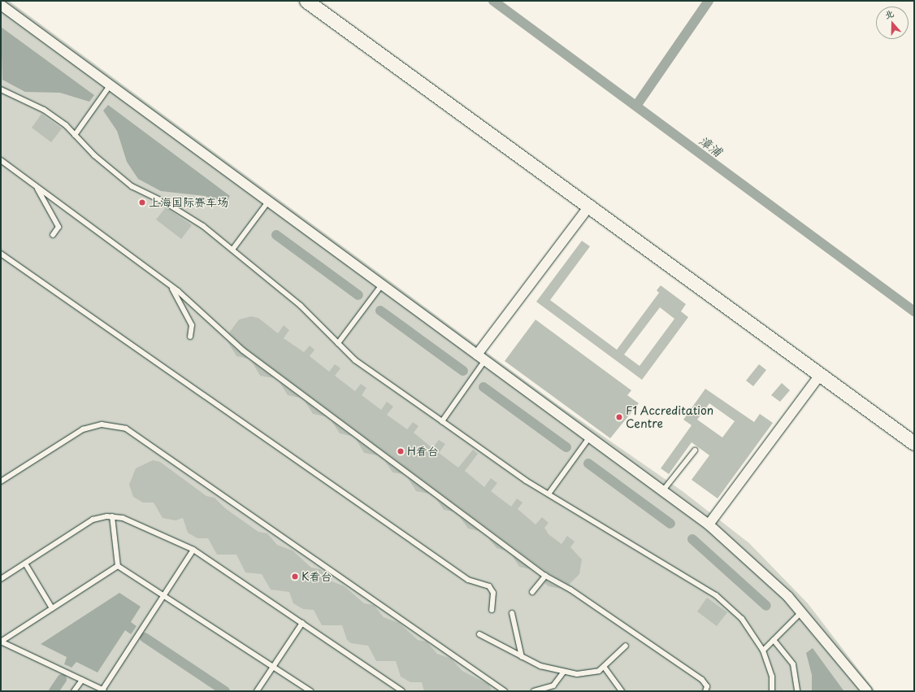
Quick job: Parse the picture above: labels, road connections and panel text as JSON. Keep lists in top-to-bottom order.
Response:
{
  "water": ["漳浦"],
  "places": [
    "上海国际赛车场",
    "F1 Accreditation Centre",
    "H看台",
    "K看台"
  ],
  "north": "top"
}
